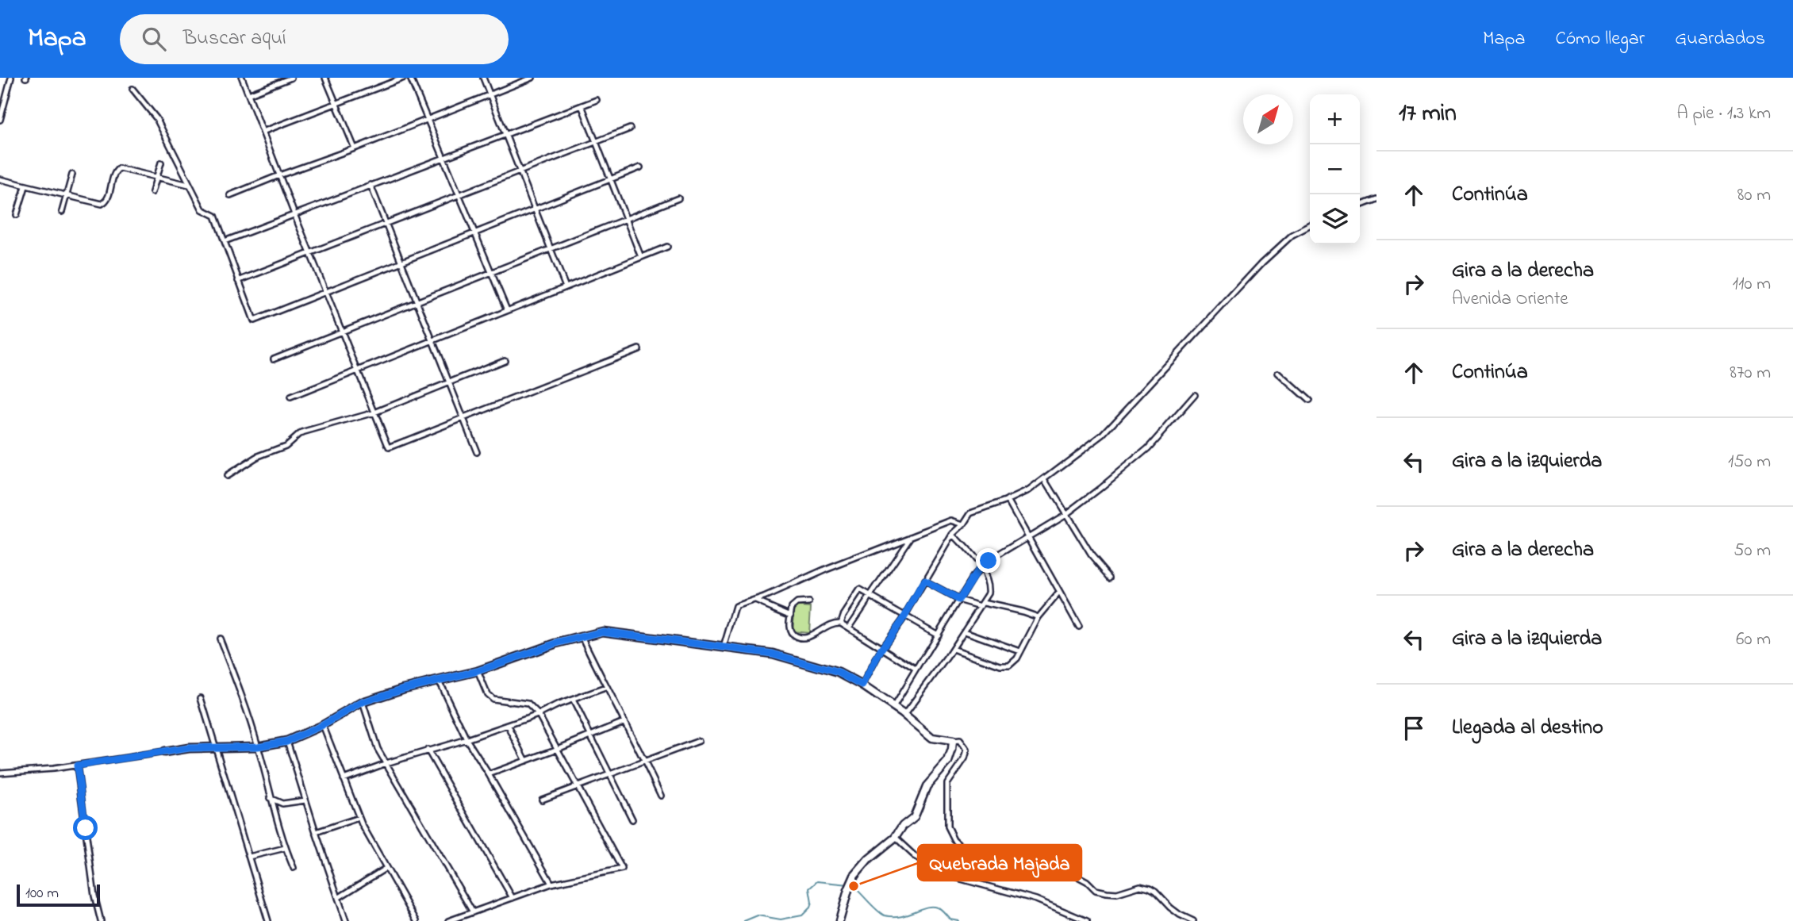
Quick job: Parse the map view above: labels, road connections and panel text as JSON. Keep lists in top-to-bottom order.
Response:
{
  "places": ["Quebrada Majada"],
  "scale_bar": "100 m",
  "north": "top right",
  "page": {
    "header": "Mapa",
    "search": "Buscar aquí",
    "nav": ["Mapa", "Cómo llegar", "Guardados"],
    "heading": ["17 min", "A pie · 1.3 km"],
    "map_buttons": ["+", "−"],
    "list": [
      ["Continúa", "80 m"],
      ["Gira a la derecha", "Avenida Oriente", "110 m"],
      ["Continúa", "870 m"],
      ["Gira a la izquierda", "150 m"],
      ["Gira a la derecha", "50 m"],
      ["Gira a la izquierda", "60 m"],
      "Llegada al destino"
    ],
    "scale": "100 m"
  }
}
